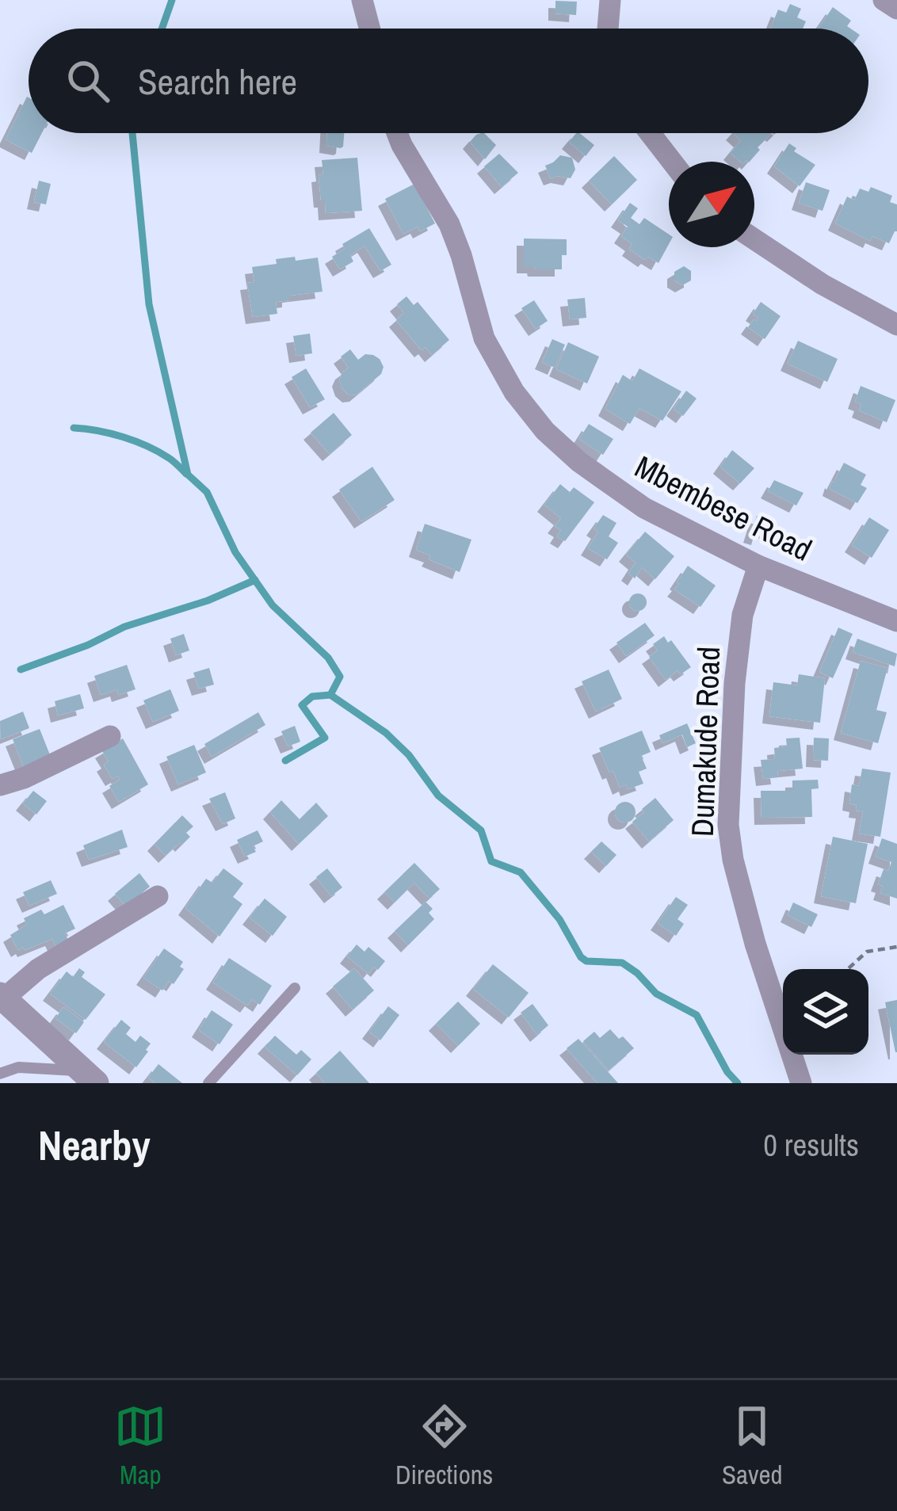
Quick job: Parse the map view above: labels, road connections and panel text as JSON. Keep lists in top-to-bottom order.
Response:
{
  "streets": {
    "street": ["Mbembese Road", "Dumakude Road"]
  },
  "crossings": [
    ["Mbembese Road", "Dumakude Road"]
  ],
  "north": "top right",
  "page": {
    "search": "Search here",
    "heading": ["Nearby", "0 results"],
    "nav": ["Map", "Directions", "Saved"]
  }
}
